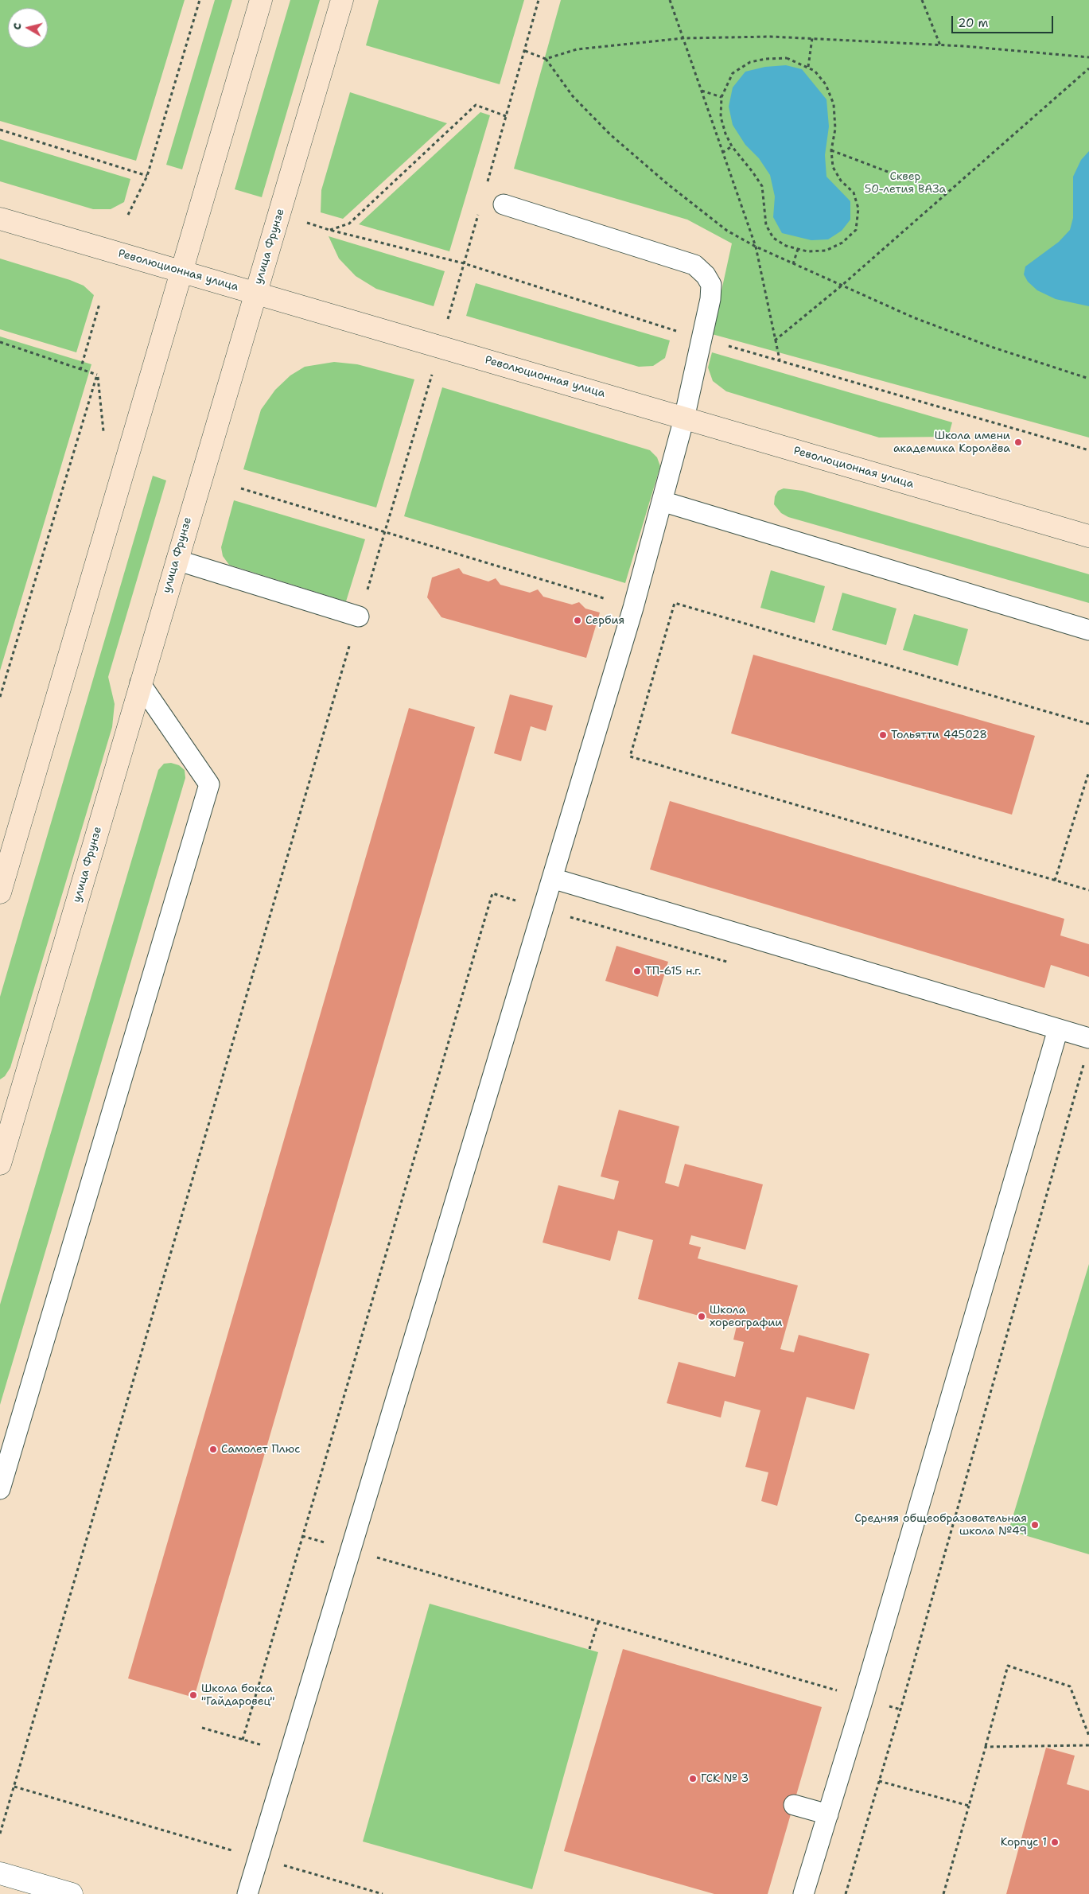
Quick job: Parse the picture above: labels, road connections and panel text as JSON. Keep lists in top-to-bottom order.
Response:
{
  "streets": {
    "main road": ["улица Фрунзе", "Революционная улица"]
  },
  "crossings": [
    ["улица Фрунзе", "Революционная улица"]
  ],
  "parks": ["Сквер 50-летия ВАЗа"],
  "places": [
    "Школа имени академика Королёва",
    "Сербия",
    "Тольятти 445028",
    "ТП-615 н.г.",
    "Школа хореографии",
    "Самолет Плюс",
    "Средняя общеобразовательная школа №49",
    "Школа бокса \"Гайдаровец\"",
    "ГСК № 3",
    "Корпус 1"
  ],
  "scale_bar": "20 m",
  "north": "left"
}
